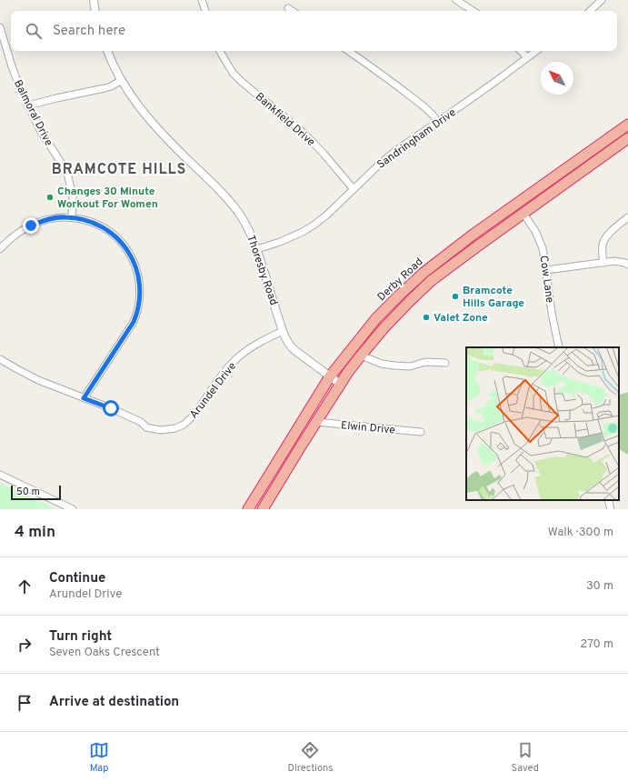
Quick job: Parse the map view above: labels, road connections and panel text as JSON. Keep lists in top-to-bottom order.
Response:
{
  "streets": {
    "highway": ["Derby Road"],
    "street": [
      "Balmoral Drive",
      "Bankfield Drive",
      "Sandringham Drive",
      "Thoresby Road",
      "Cow Lane",
      "Arundel Drive",
      "Elwin Drive"
    ]
  },
  "crossings": [
    ["Bankfield Drive", "Sandringham Drive"],
    ["Sandringham Drive", "Thoresby Road"],
    ["Thoresby Road", "Derby Road"],
    ["Thoresby Road", "Arundel Drive"],
    ["Derby Road", "Cow Lane"],
    ["Derby Road", "Elwin Drive"]
  ],
  "districts": ["BRAMCOTE HILLS"],
  "places": ["Changes 30 Minute Workout For Women", "Bramcote Hills Garage", "Valet Zone"],
  "scale_bar": "50 m",
  "north": "top left",
  "page": {
    "search": "Search here",
    "scale": "50 m",
    "heading": ["4 min", "Walk · 300 m"],
    "list": [
      ["Continue", "Arundel Drive", "30 m"],
      ["Turn right", "Seven Oaks Crescent", "270 m"],
      "Arrive at destination"
    ],
    "nav": ["Map", "Directions", "Saved"]
  }
}
